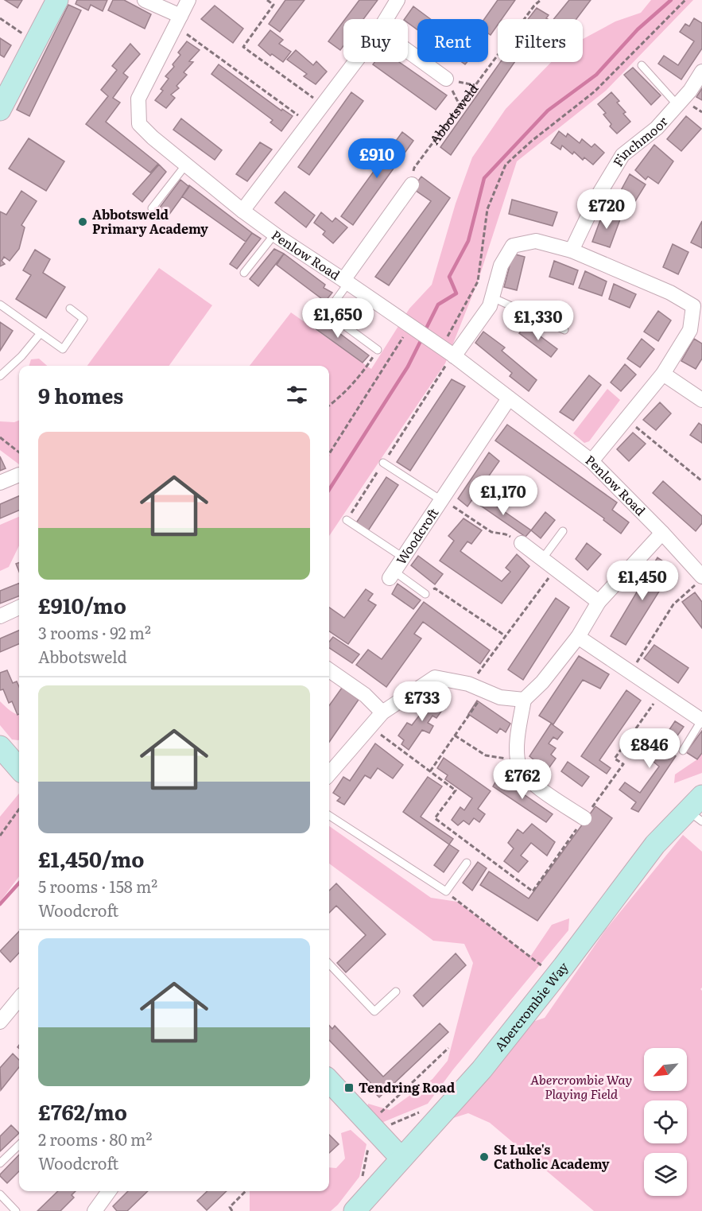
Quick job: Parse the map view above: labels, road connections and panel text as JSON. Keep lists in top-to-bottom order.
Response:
{
  "streets": {
    "street": [
      "Abbotsweld",
      "Finchmoor",
      "Penlow Road",
      "Woodcroft",
      "Abercrombie Way"
    ]
  },
  "crossings": [
    ["Penlow Road", "Woodcroft"]
  ],
  "parks": ["Abercrombie Way Playing Field"],
  "places": {
    "other": ["Abbotsweld Primary Academy", "St Luke's Catholic Academy"],
    "transit": ["Tendring Road"]
  },
  "north": "bottom left",
  "page": {
    "chip": ["Buy", "Rent", "Filters"],
    "price": [
      "£910",
      "£720",
      "£1,650",
      "£1,330",
      "£1,170",
      "£1,450",
      "£733",
      "£846",
      "£762"
    ],
    "heading": "9 homes",
    "list": [
      {
        "name": "£910/mo",
        "note": "3 rooms · 92 m² · Abbotsweld"
      },
      {
        "name": "£1,450/mo",
        "note": "5 rooms · 158 m² · Woodcroft"
      },
      {
        "name": "£762/mo",
        "note": "2 rooms · 80 m² · Woodcroft"
      }
    ]
  }
}
